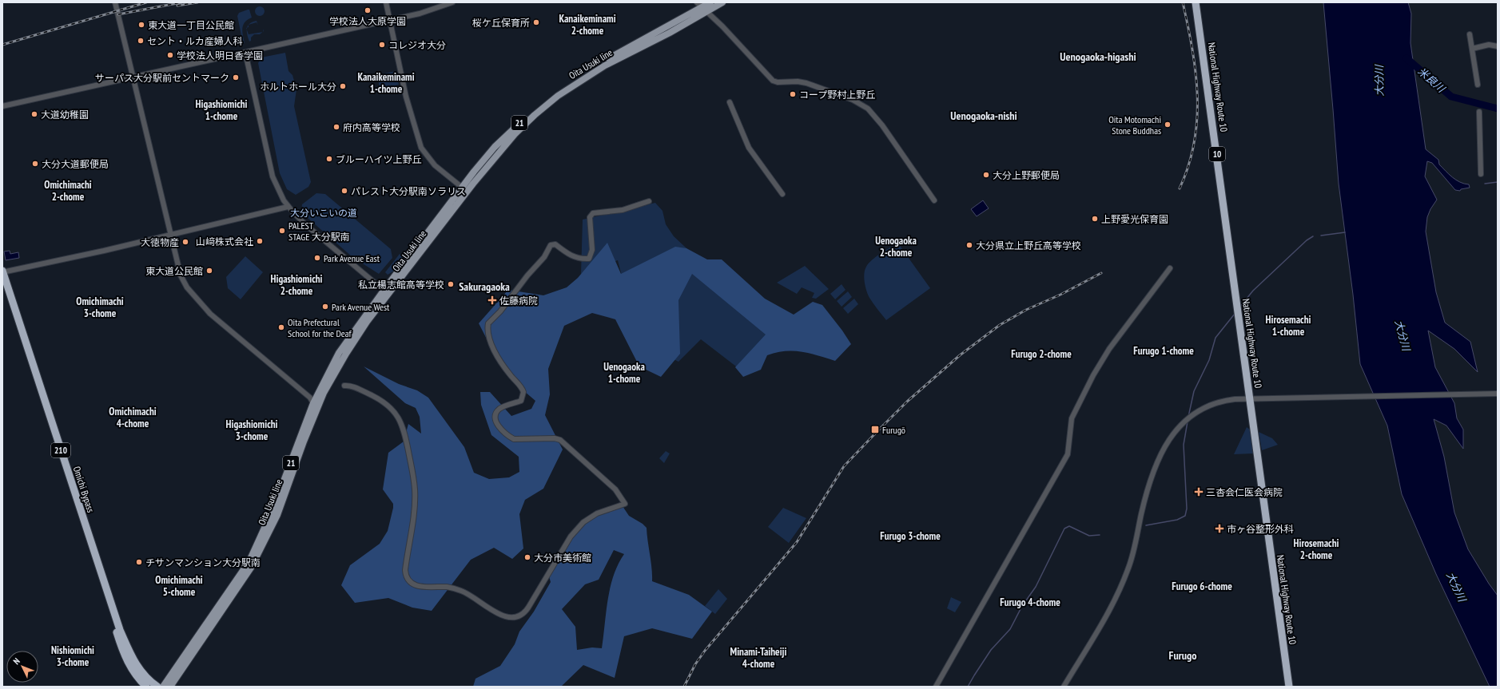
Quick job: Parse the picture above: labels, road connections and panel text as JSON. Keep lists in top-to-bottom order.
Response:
{
  "streets": {
    "highway": [
      "National Highway Route 10",
      "10",
      "210",
      "Omichi Bypass"
    ],
    "main road": ["Oita Usuki line", "21"]
  },
  "districts": [
    "Kanaikeminami 2-chome",
    "Uenogaoka-higashi",
    "Kanaikeminami 1-chome",
    "Higashiomichi 1-chome",
    "Uenogaoka-nishi",
    "Omichimachi 2-chome",
    "Uenogaoka 2-chome",
    "Higashiomichi 2-chome",
    "Sakuragaoka",
    "Omichimachi 3-chome",
    "Hirosemachi 1-chome",
    "Furugo 1-chome",
    "Furugo 2-chome",
    "Uenogaoka 1-chome",
    "Omichimachi 4-chome",
    "Higashiomichi 3-chome",
    "Furugo 3-chome",
    "Hirosemachi 2-chome",
    "Omichimachi 5-chome",
    "Furugo 6-chome",
    "Furugo 4-chome",
    "Nishiomichi 3-chome",
    "Minami-Taiheiji 4-chome",
    "Furugo"
  ],
  "water": ["米良川", "大分川"],
  "parks": ["大分いこいの道"],
  "places": {
    "other": [
      "学校法人大原学園",
      "桜ケ丘保育所",
      "東大道一丁目公民館",
      "セント・ルカ産婦人科",
      "コレジオ大分",
      "学校法人明日香学園",
      "サーパス大分駅前セントマーク",
      "ホルトホール大分",
      "コープ野村上野丘",
      "大道幼稚園",
      "Oita Motomachi Stone Buddhas",
      "府内高等学校",
      "ブルーハイツ上野丘",
      "大分大道郵便局",
      "大分上野郵便局",
      "パレスト大分駅南ソラリス",
      "上野愛光保育園",
      "PALEST STAGE 大分駅南",
      "山﨑株式会社",
      "大徳物産",
      "大分県立上野丘高等学校",
      "Park Avenue East",
      "東大道公民館",
      "私立楊志館高等学校",
      "Park Avenue West",
      "Oita Prefectural School for the Deaf",
      "大分市美術館",
      "チサンマンション大分駅南"
    ],
    "health": ["佐藤病院", "三杏会仁医会病院", "市ヶ谷整形外科"],
    "transit": ["Furugō"]
  },
  "north": "top left"
}
